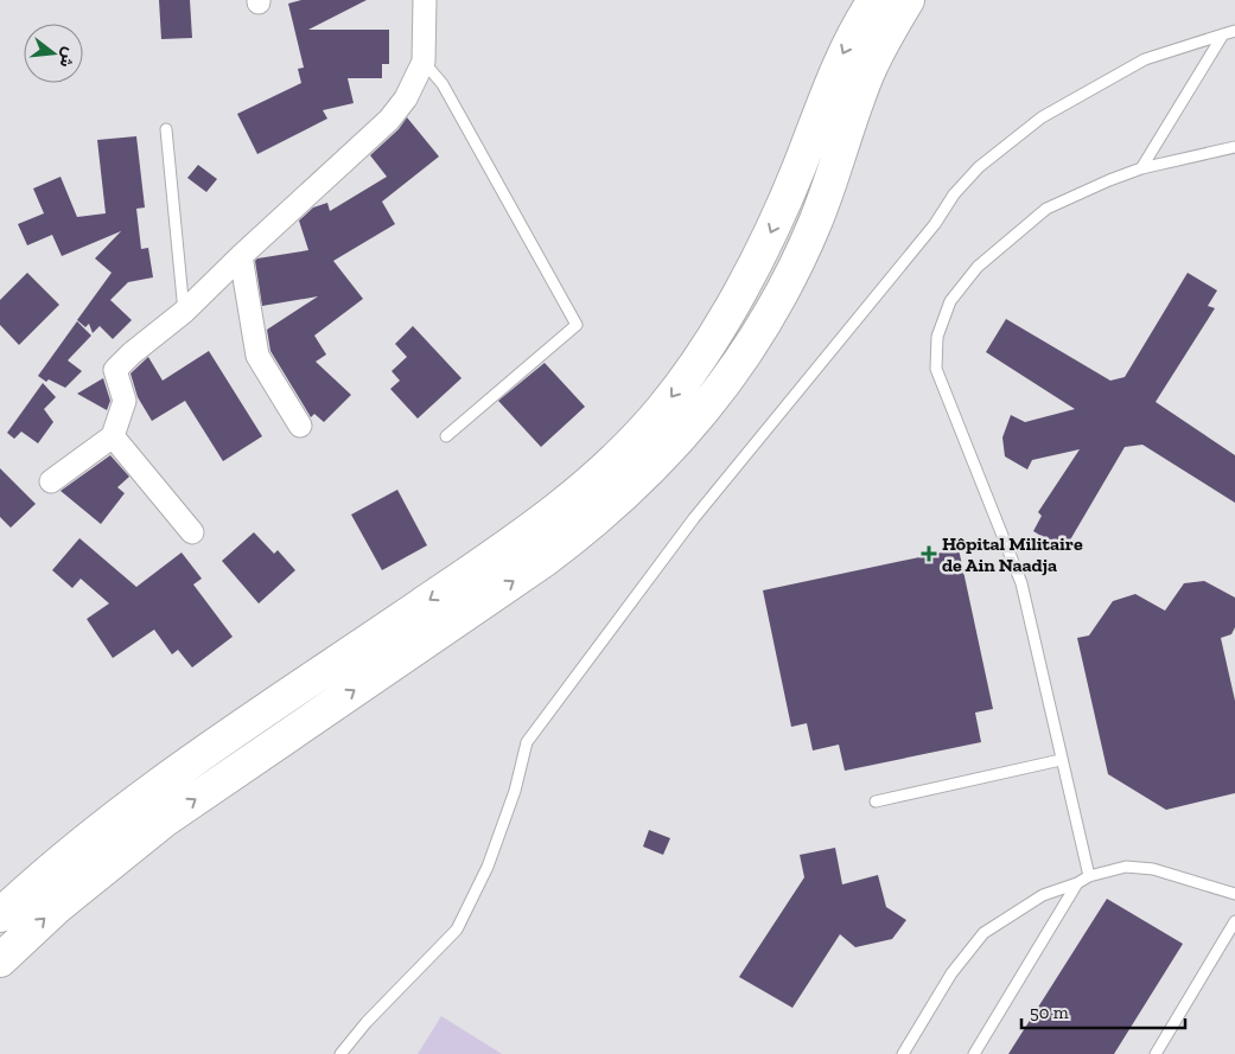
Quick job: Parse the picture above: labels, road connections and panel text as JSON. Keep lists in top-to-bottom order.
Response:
{
  "places": {
    "health": ["Hôpital Militaire de Ain Naadja"]
  },
  "scale_bar": "50 m",
  "north": "right"
}
